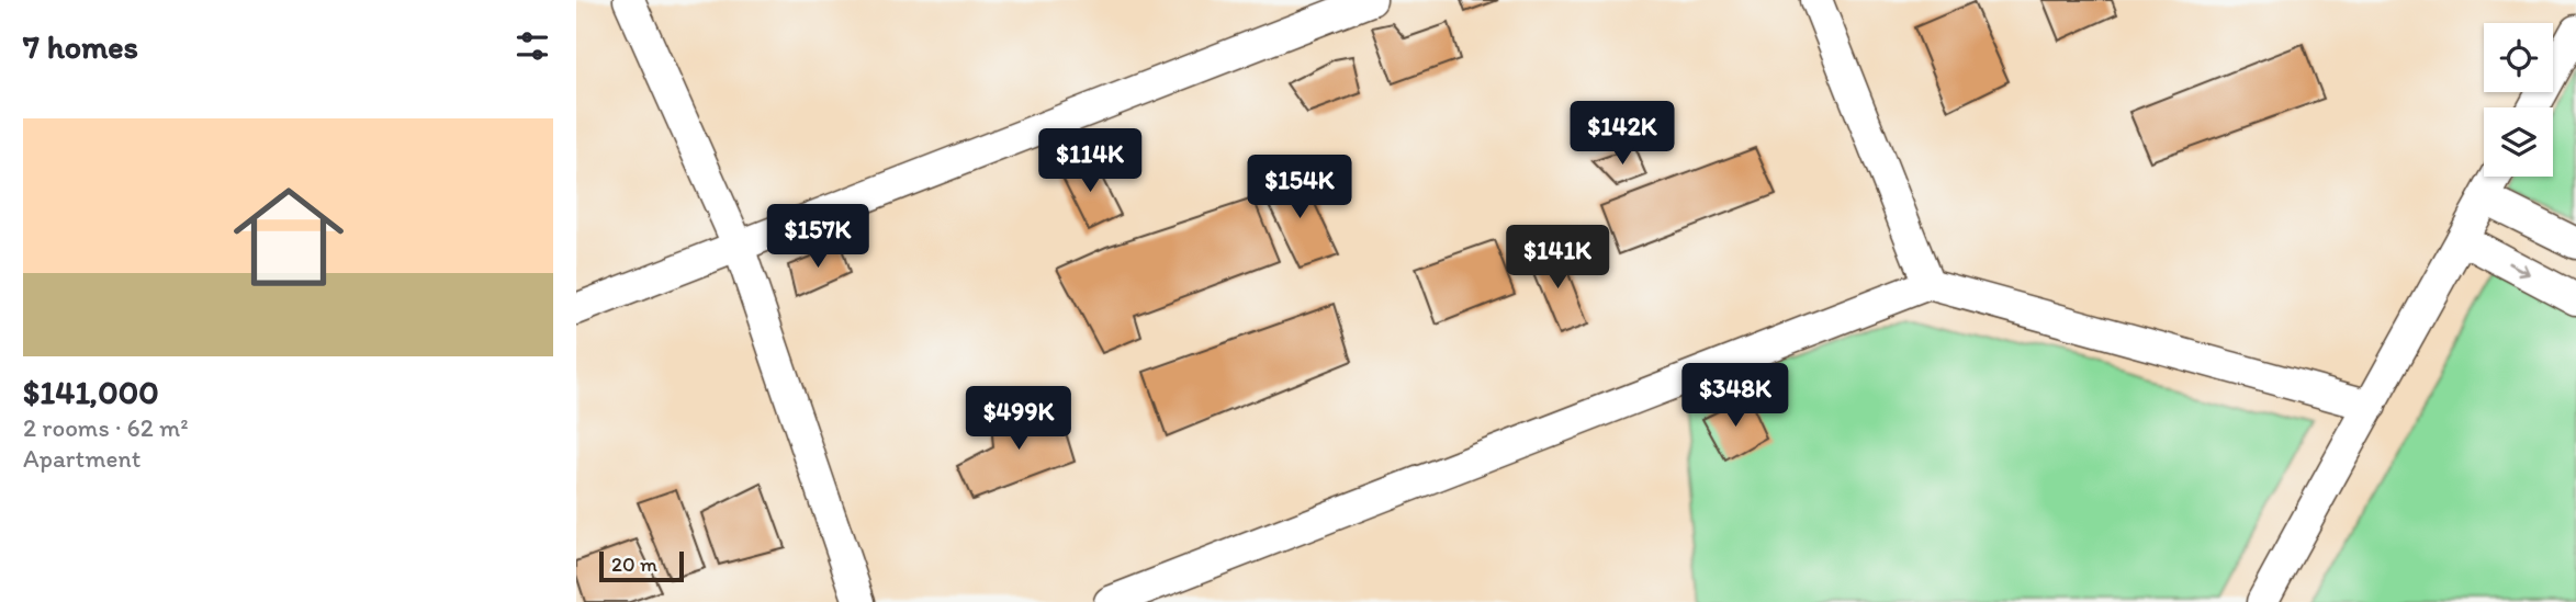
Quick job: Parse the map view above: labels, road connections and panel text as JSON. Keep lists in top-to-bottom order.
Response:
{
  "scale_bar": "20 m",
  "page": {
    "heading": "7 homes",
    "list": [
      {
        "name": "$141,000",
        "note": "2 rooms · 62 m² · Apartment"
      }
    ],
    "price": [
      "$142K",
      "$114K",
      "$154K",
      "$157K",
      "$141K",
      "$348K",
      "$499K"
    ],
    "scale": "20 m"
  }
}
